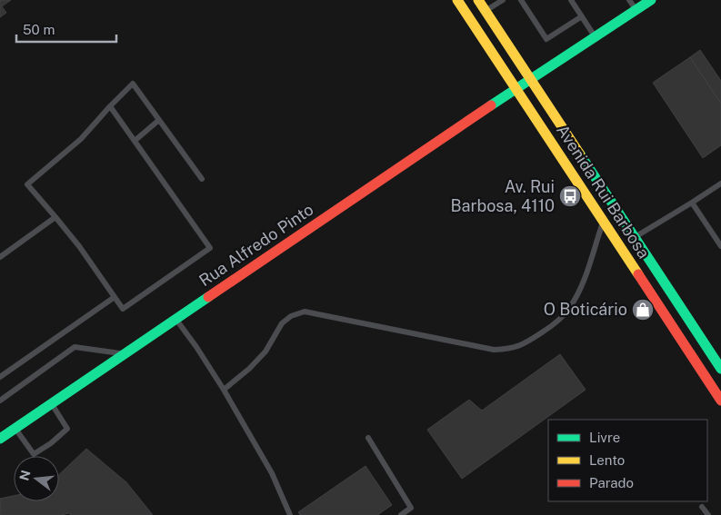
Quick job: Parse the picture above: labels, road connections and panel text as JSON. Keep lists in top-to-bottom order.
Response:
{
  "streets": {
    "main road": ["Avenida Rui Barbosa", "Rua Alfredo Pinto"]
  },
  "crossings": [
    ["Avenida Rui Barbosa", "Rua Alfredo Pinto"]
  ],
  "places": {
    "bus stop": ["Av. Rui Barbosa, 4110"],
    "shop": ["O Boticário"]
  },
  "legend": ["Livre", "Lento", "Parado"],
  "scale_bar": "50 m",
  "north": "left"
}
